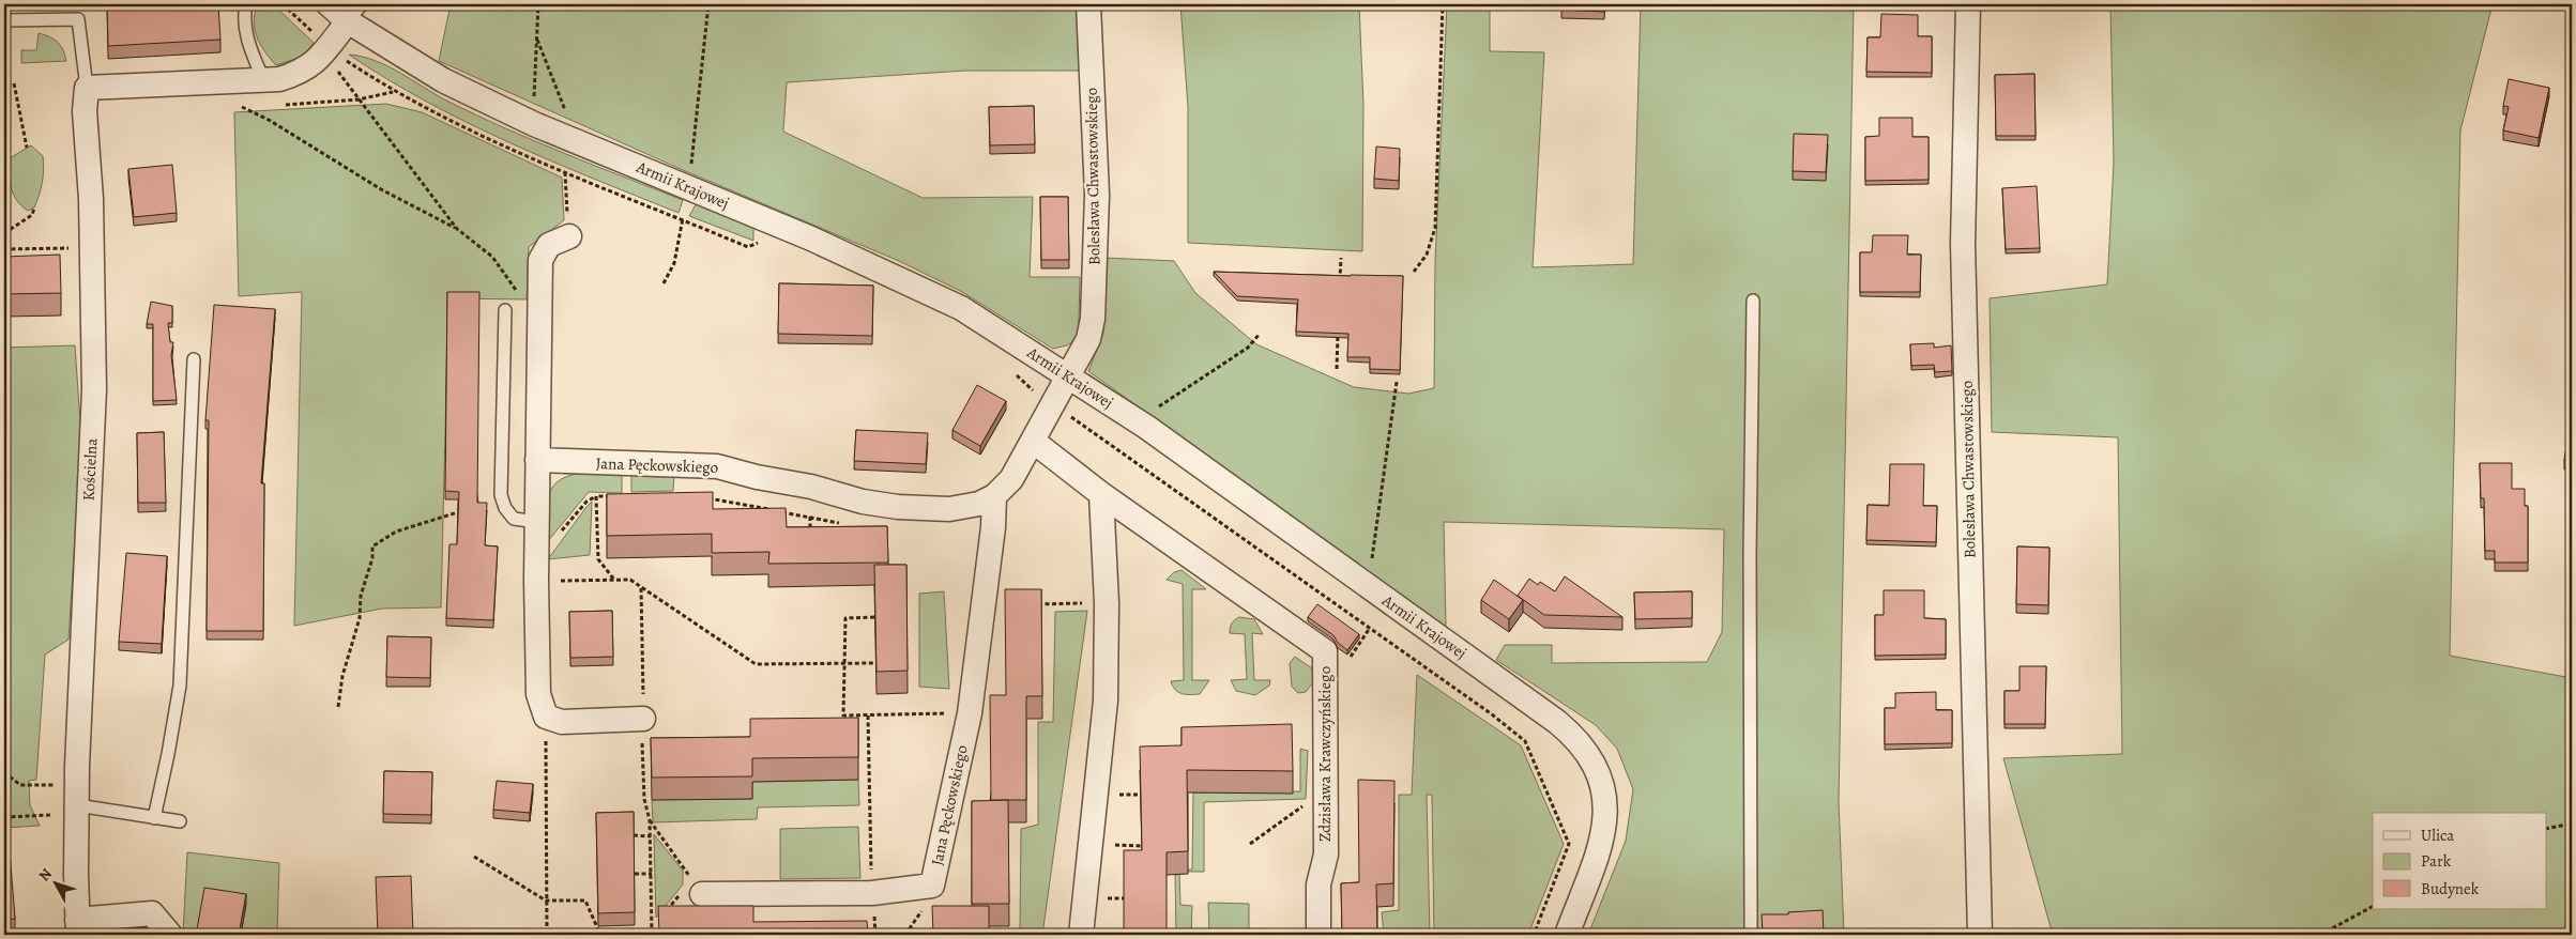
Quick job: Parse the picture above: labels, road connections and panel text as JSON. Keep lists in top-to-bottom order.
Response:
{
  "streets": {
    "street": [
      "Bolesława Chwastowskiego",
      "Armii Krajowej",
      "Jana Pęckowskiego",
      "Kościelna",
      "Zdzisława Krawczyńskiego"
    ]
  },
  "crossings": [
    ["Bolesława Chwastowskiego", "Armii Krajowej"],
    ["Bolesława Chwastowskiego", "Jana Pęckowskiego"],
    ["Armii Krajowej", "Jana Pęckowskiego"],
    ["Jana Pęckowskiego", "Zdzisława Krawczyńskiego"]
  ],
  "legend": ["Ulica", "Park", "Budynek"],
  "north": "top left"
}
